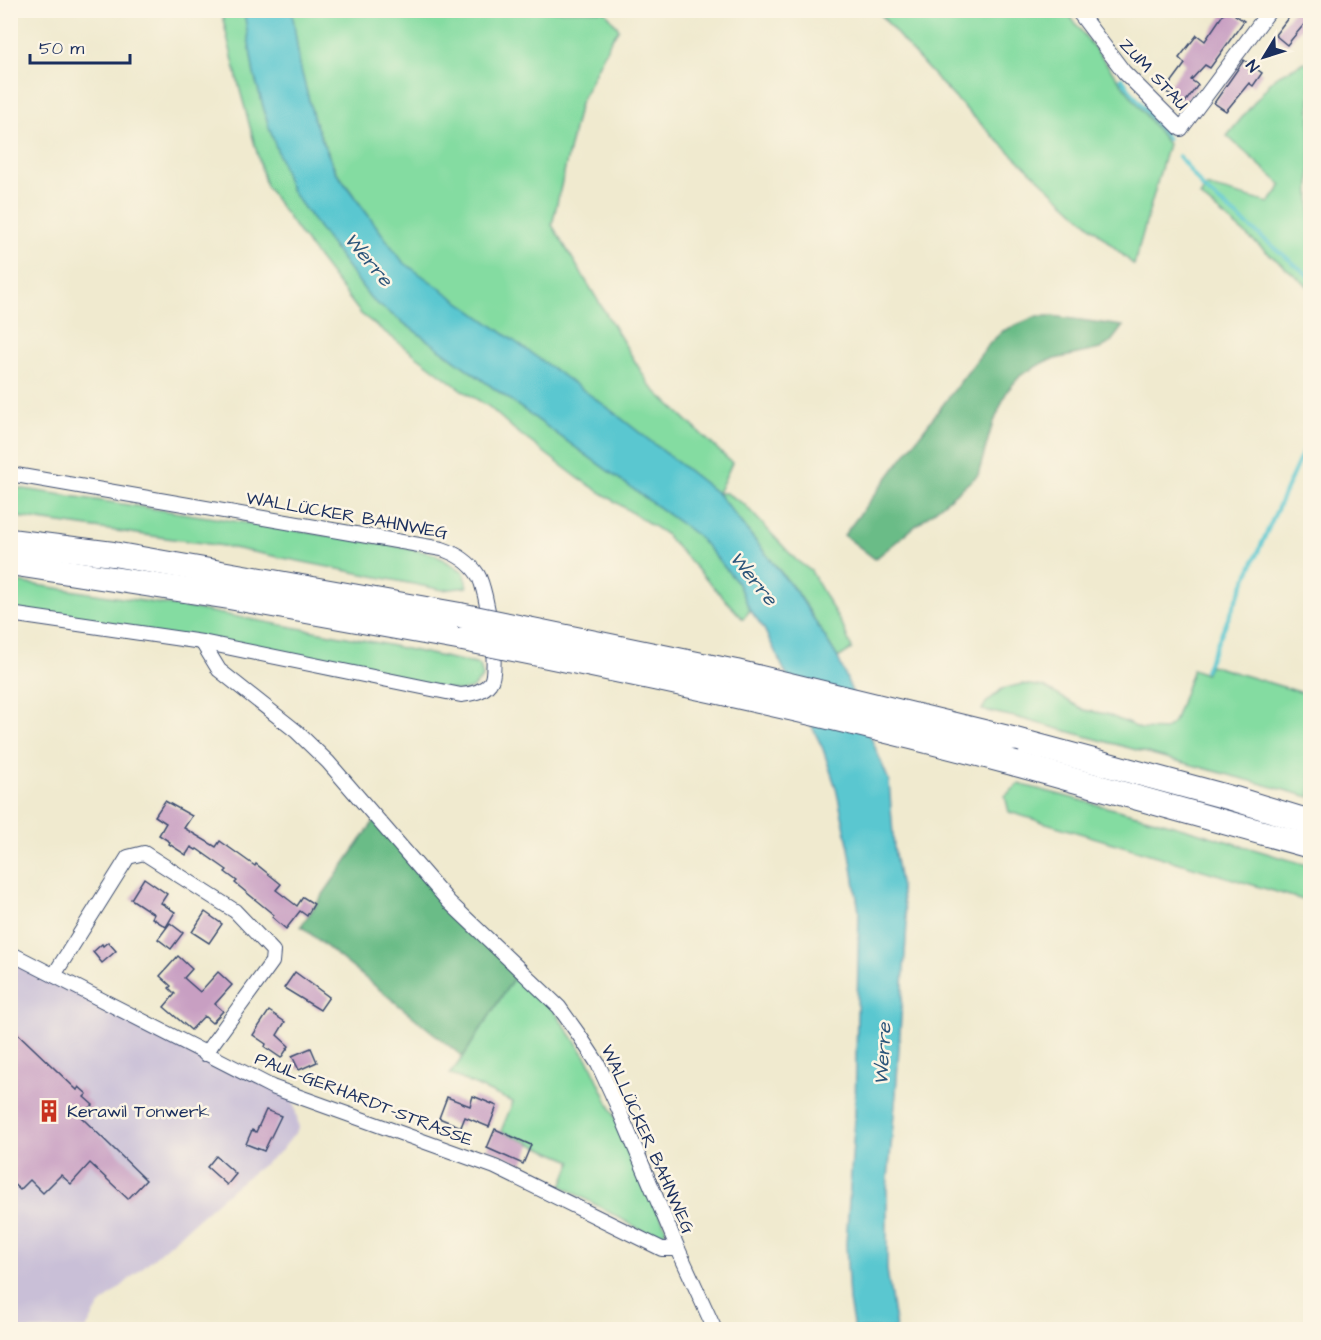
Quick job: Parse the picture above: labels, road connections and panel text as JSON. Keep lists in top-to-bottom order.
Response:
{
  "streets": {
    "street": ["ZUM STAU", "WALLÜCKER BAHNWEG", "PAUL-GERHARDT-STRASSE"]
  },
  "crossings": [
    ["WALLÜCKER BAHNWEG", "PAUL-GERHARDT-STRASSE"]
  ],
  "water": ["Werre"],
  "places": {
    "building": ["Kerawil Tonwerk"]
  },
  "scale_bar": "50 m",
  "north": "bottom left"
}
